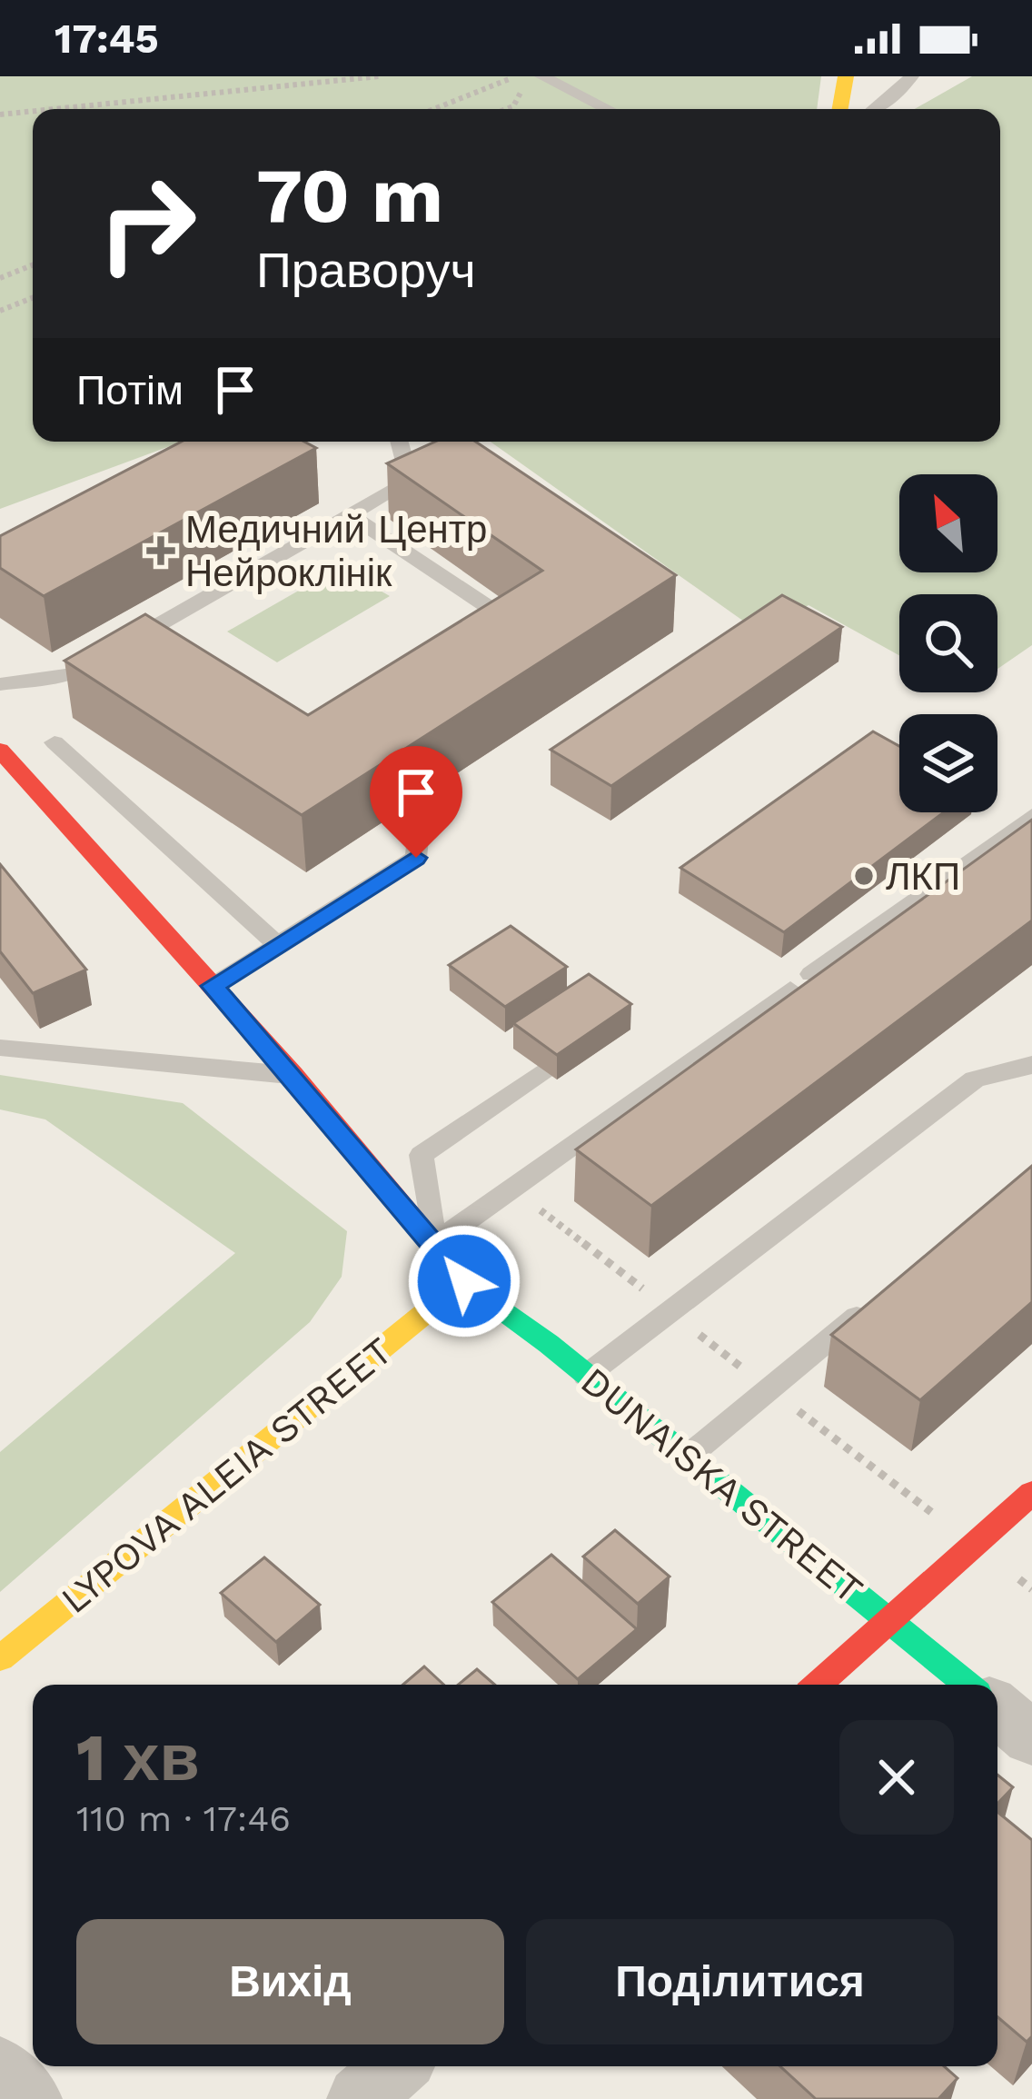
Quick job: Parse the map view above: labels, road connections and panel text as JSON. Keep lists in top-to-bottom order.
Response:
{
  "streets": {
    "street": ["LYPOVA ALEIA STREET", "DUNAISKA STREET"]
  },
  "crossings": [
    ["LYPOVA ALEIA STREET", "DUNAISKA STREET"]
  ],
  "places": {
    "health": ["Медичний Центр Нейроклінік"],
    "other": ["ЛКП"]
  },
  "north": "top left",
  "page": {
    "status": "17:45",
    "turn": ["70 m", "Праворуч"],
    "then": "Потім",
    "heading": ["1 хв", "110 m · 17:46"],
    "buttons": ["Вихід", "Поділитися"]
  }
}
